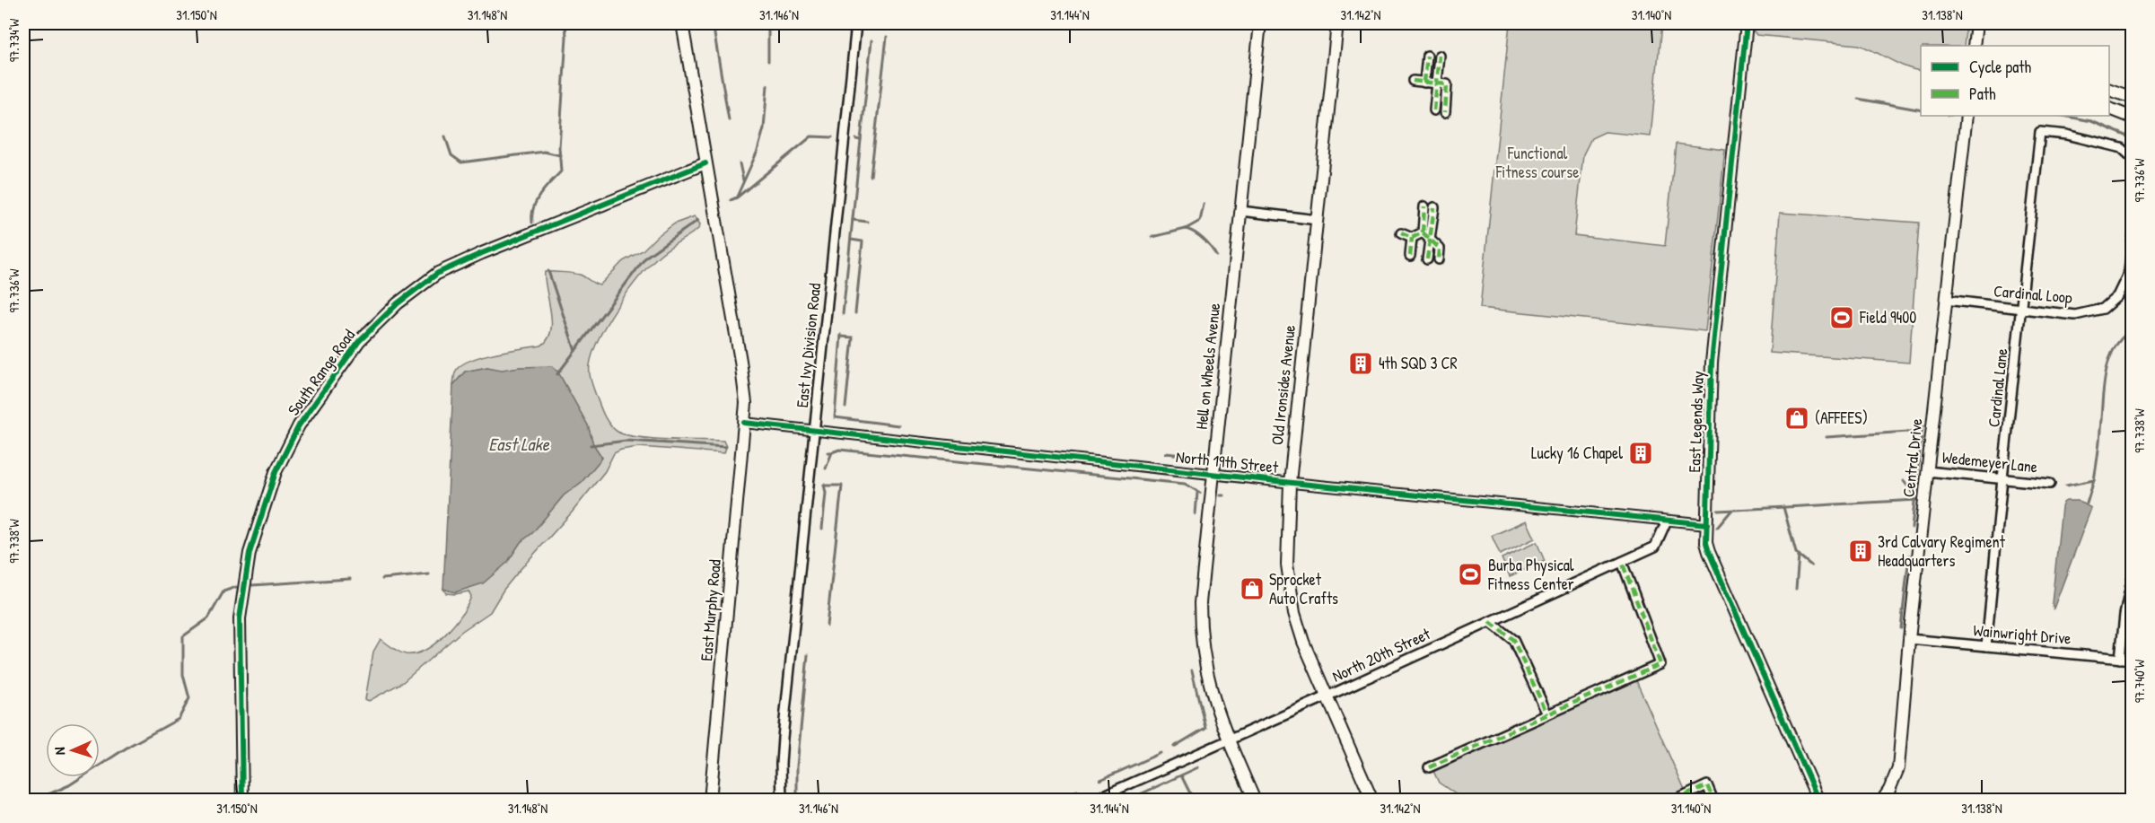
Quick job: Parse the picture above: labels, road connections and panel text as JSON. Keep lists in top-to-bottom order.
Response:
{
  "streets": {
    "street": [
      "Cardinal Loop",
      "East Ivy Division Road",
      "Hell on Wheels Avenue",
      "South Range Road",
      "Old Ironsides Avenue",
      "Cardinal Lane",
      "East Legends Way",
      "Central Drive",
      "North 19th Street",
      "Wedemeyer Lane",
      "East Murphy Road",
      "Wainwright Drive",
      "North 20th Street"
    ]
  },
  "crossings": [
    ["Cardinal Loop", "Cardinal Lane"],
    ["Cardinal Loop", "Central Drive"],
    ["East Ivy Division Road", "North 19th Street"],
    ["Hell on Wheels Avenue", "North 19th Street"],
    ["Hell on Wheels Avenue", "North 20th Street"],
    ["South Range Road", "East Murphy Road"],
    ["Old Ironsides Avenue", "North 19th Street"],
    ["Old Ironsides Avenue", "North 20th Street"],
    ["Cardinal Lane", "Wedemeyer Lane"],
    ["Cardinal Lane", "Wainwright Drive"],
    ["East Legends Way", "North 19th Street"],
    ["Central Drive", "Wedemeyer Lane"],
    ["Central Drive", "Wainwright Drive"],
    ["North 19th Street", "East Murphy Road"],
    ["North 19th Street", "North 20th Street"]
  ],
  "water": ["East Lake"],
  "parks": ["Functional Fitness course"],
  "places": {
    "sports": ["Field 9400", "Burba Physical Fitness Center"],
    "building": ["4th SQD 3 CR", "Lucky 16 Chapel", "3rd Calvary Regiment Headquarters"],
    "shop": ["(AFFEES)", "Sprocket Auto Crafts"]
  },
  "legend": ["Cycle path", "Path"],
  "north": "left",
  "coordinates": [
    "31.150°N",
    "31.148°N",
    "31.146°N",
    "31.144°N",
    "31.142°N",
    "31.140°N",
    "31.138°N",
    "97.734°W",
    "97.736°W",
    "97.738°W",
    "97.740°W"
  ]
}
